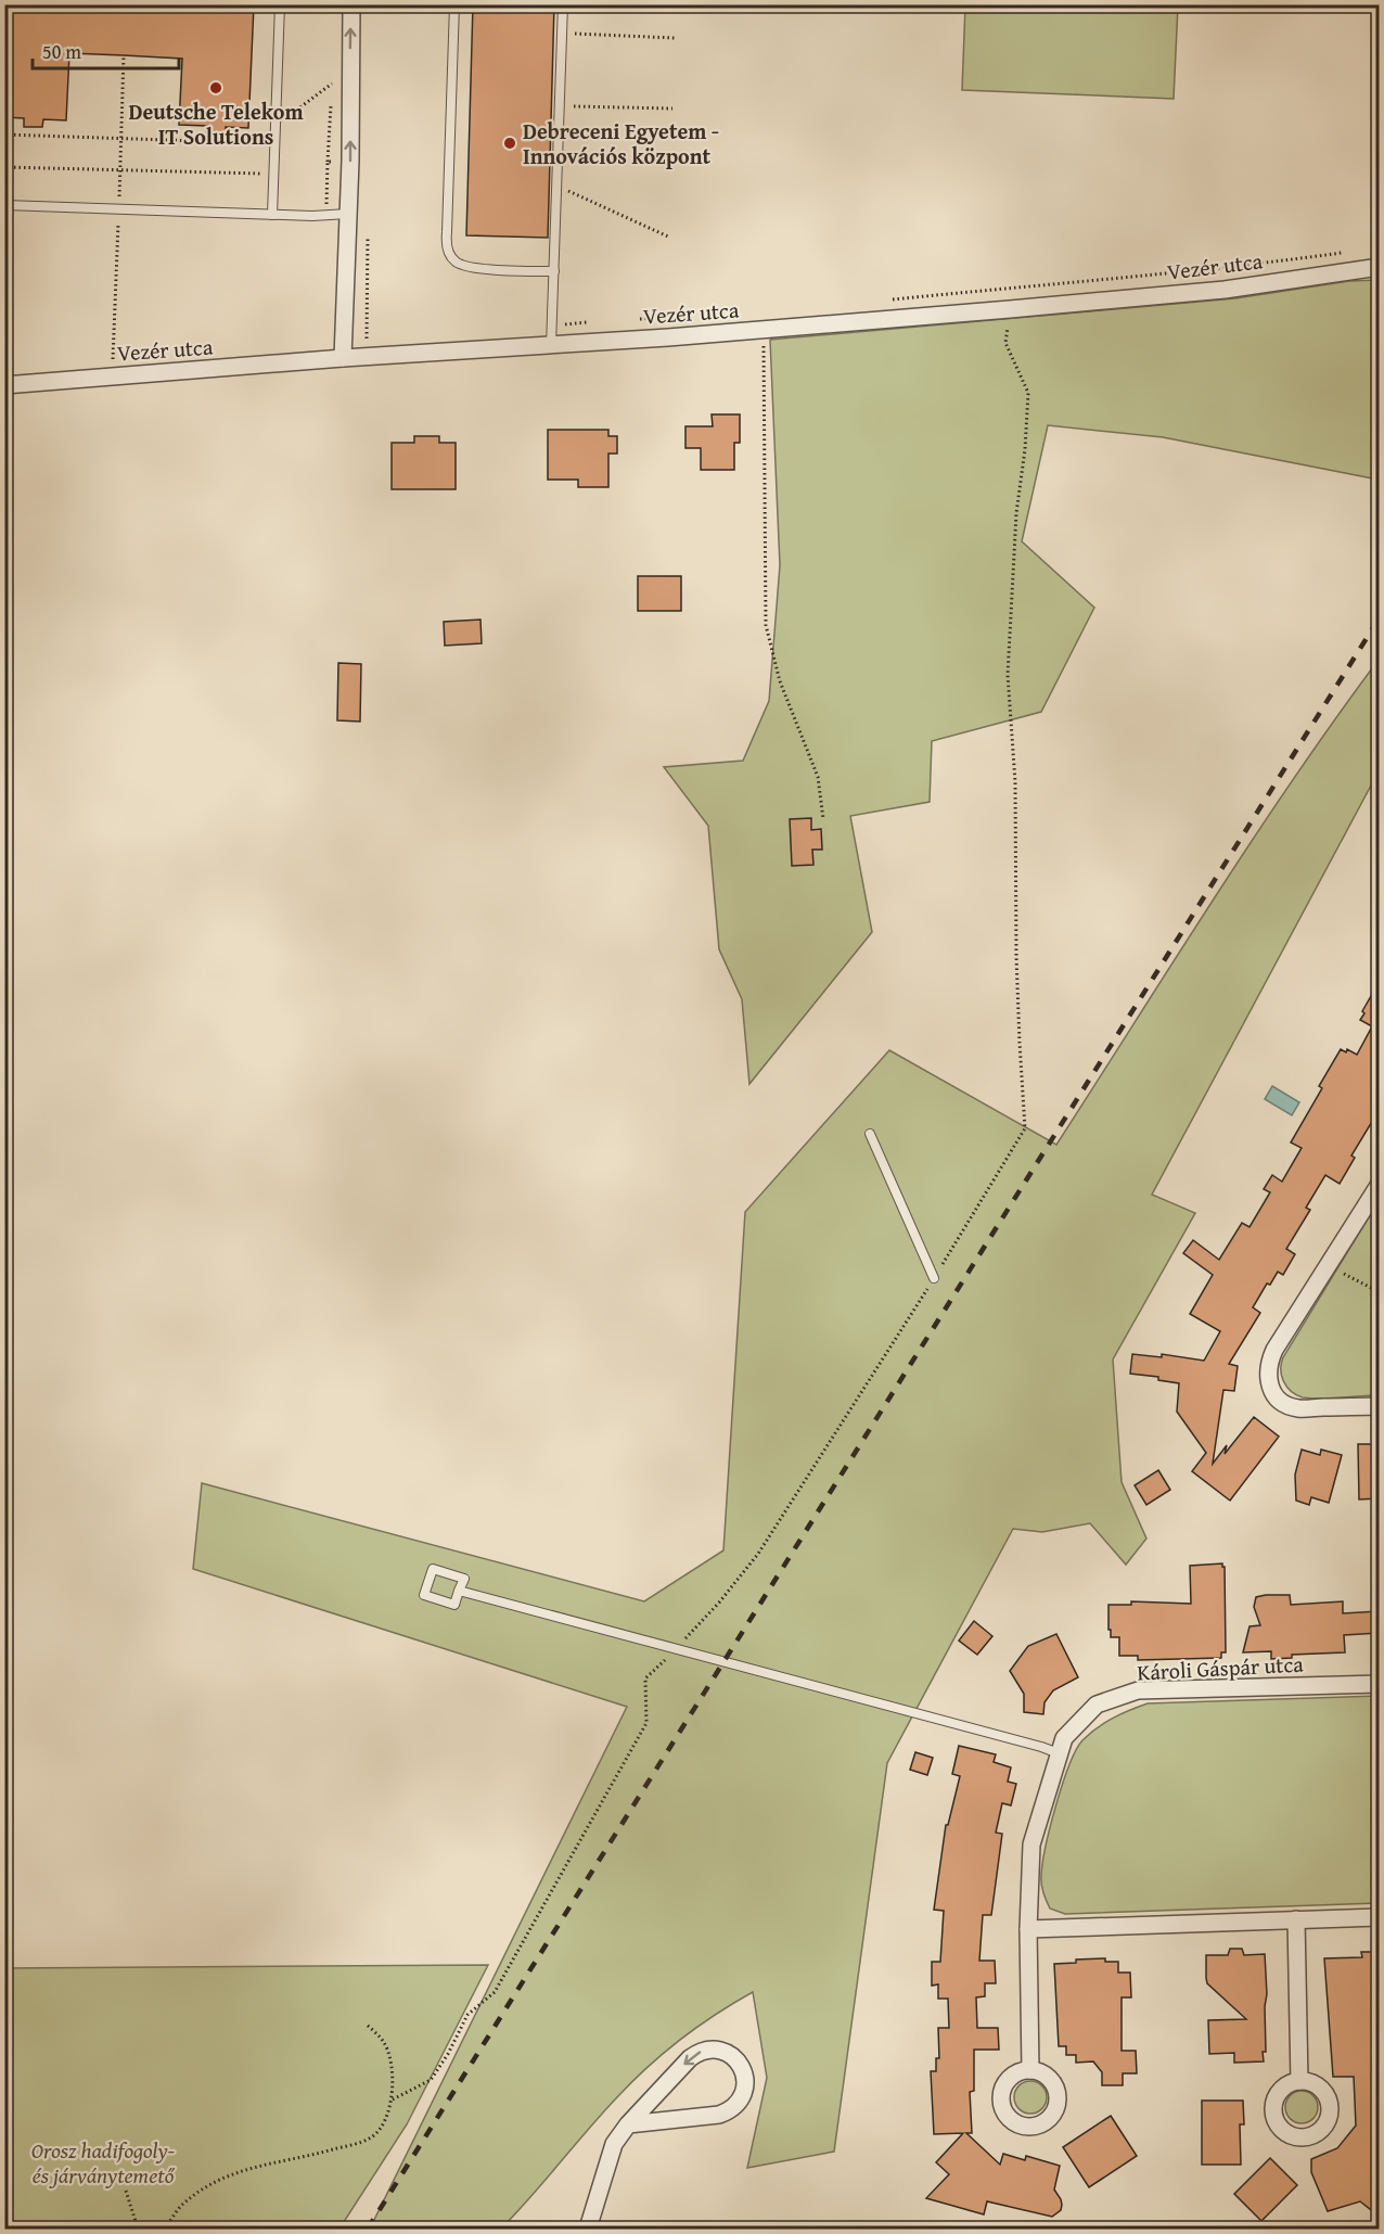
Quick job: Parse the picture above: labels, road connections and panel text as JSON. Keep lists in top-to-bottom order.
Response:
{
  "streets": {
    "street": ["Vezér utca", "Károli Gáspár utca"]
  },
  "parks": ["Orosz hadifogoly- és járványtemető"],
  "places": ["Deutsche Telekom IT Solutions", "Debreceni Egyetem - Innovációs központ"],
  "scale_bar": "50 m"
}
